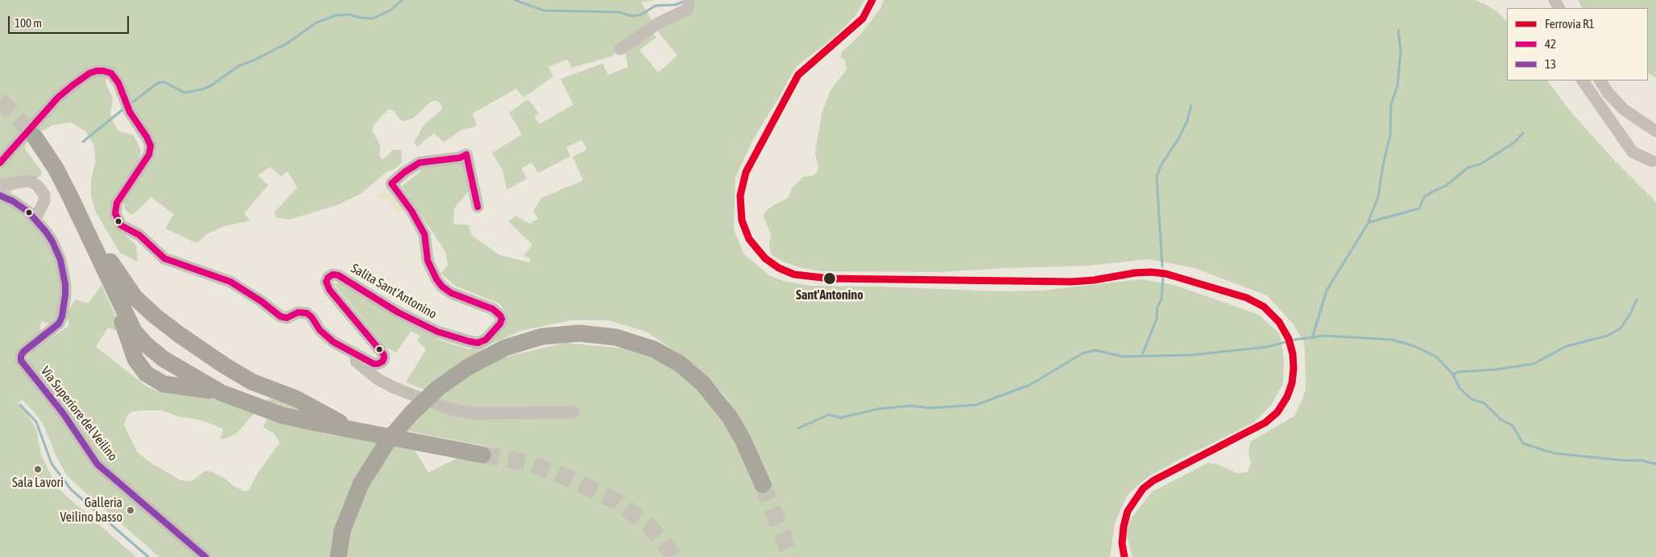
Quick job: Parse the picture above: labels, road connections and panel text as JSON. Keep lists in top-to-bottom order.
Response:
{
  "streets": {
    "street": ["Salita Sant'Antonino", "Via Superiore del Veilino"]
  },
  "places": ["Sant'Antonino", "Sala Lavori", "Galleria Veilino basso"],
  "lines": ["rail line R1", "transit line 42", "transit line 13"],
  "legend": ["Ferrovia R1", "42", "13"],
  "scale_bar": "100 m"
}
